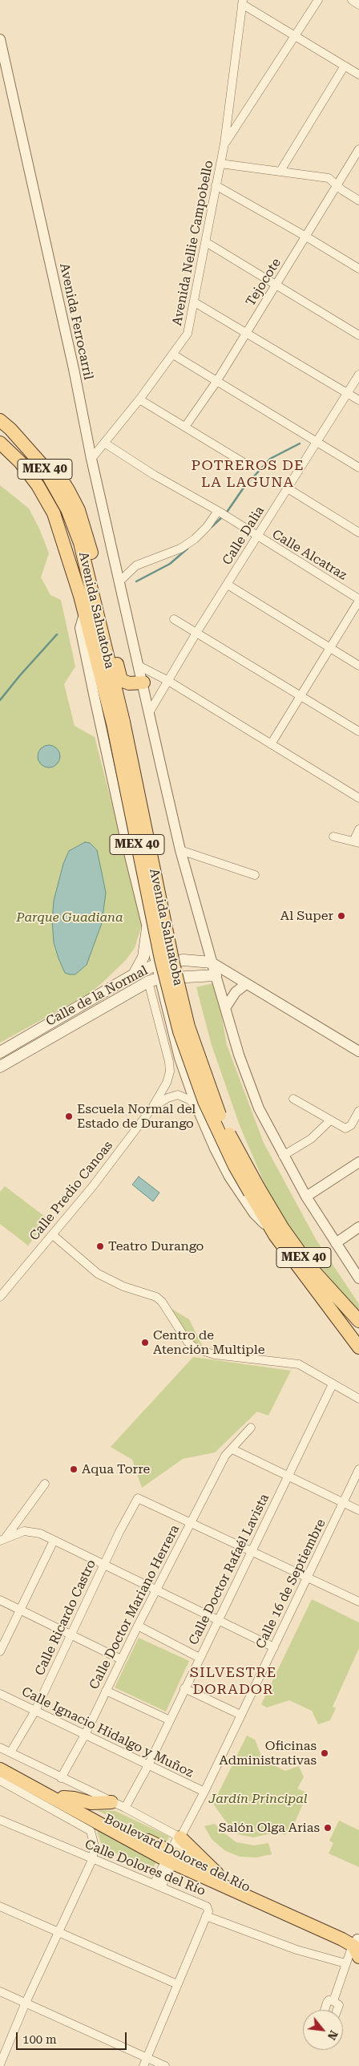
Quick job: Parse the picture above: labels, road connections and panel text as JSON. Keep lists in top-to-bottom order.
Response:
{
  "streets": {
    "main road": [
      "MEX 40",
      "Avenida Sahuatoba",
      "Calle de la Normal",
      "Boulevard Dolores del Río"
    ],
    "street": [
      "Avenida Nellie Campobello",
      "Tejocote",
      "Avenida Ferrocarril",
      "Calle Dalia",
      "Calle Alcatraz",
      "Calle Predio Canoas",
      "Calle Doctor Rafaél Lavista",
      "Calle 16 de Septiembre",
      "Calle Doctor Mariano Herrera",
      "Calle Ricardo Castro",
      "Calle Ignacio Hidalgo y Muñoz",
      "Calle Dolores del Río"
    ]
  },
  "crossings": [
    ["Avenida Nellie Campobello", "Avenida Ferrocarril"],
    ["Avenida Nellie Campobello", "Calle Alcatraz"],
    ["MEX 40", "Avenida Sahuatoba"],
    ["Calle Dalia", "Calle Alcatraz"],
    ["Calle de la Normal", "Calle Predio Canoas"],
    ["Calle Doctor Rafaél Lavista", "Calle Ignacio Hidalgo y Muñoz"],
    ["Calle 16 de Septiembre", "Calle Ignacio Hidalgo y Muñoz"],
    ["Calle 16 de Septiembre", "Boulevard Dolores del Río"],
    ["Calle 16 de Septiembre", "Calle Dolores del Río"],
    ["Calle Doctor Mariano Herrera", "Calle Ricardo Castro"],
    ["Calle Doctor Mariano Herrera", "Calle Ignacio Hidalgo y Muñoz"],
    ["Calle Ricardo Castro", "Calle Ignacio Hidalgo y Muñoz"],
    ["Calle Ricardo Castro", "Boulevard Dolores del Río"]
  ],
  "districts": ["POTREROS DE LA LAGUNA", "SILVESTRE DORADOR"],
  "parks": ["Parque Guadiana", "Jardín Principal"],
  "places": [
    "Al Super",
    "Escuela Normal del Estado de Durango",
    "Teatro Durango",
    "Centro de Atención Multiple",
    "Aqua Torre",
    "Oficinas Administrativas",
    "Salón Olga Arias"
  ],
  "scale_bar": "100 m",
  "north": "bottom right"
}
